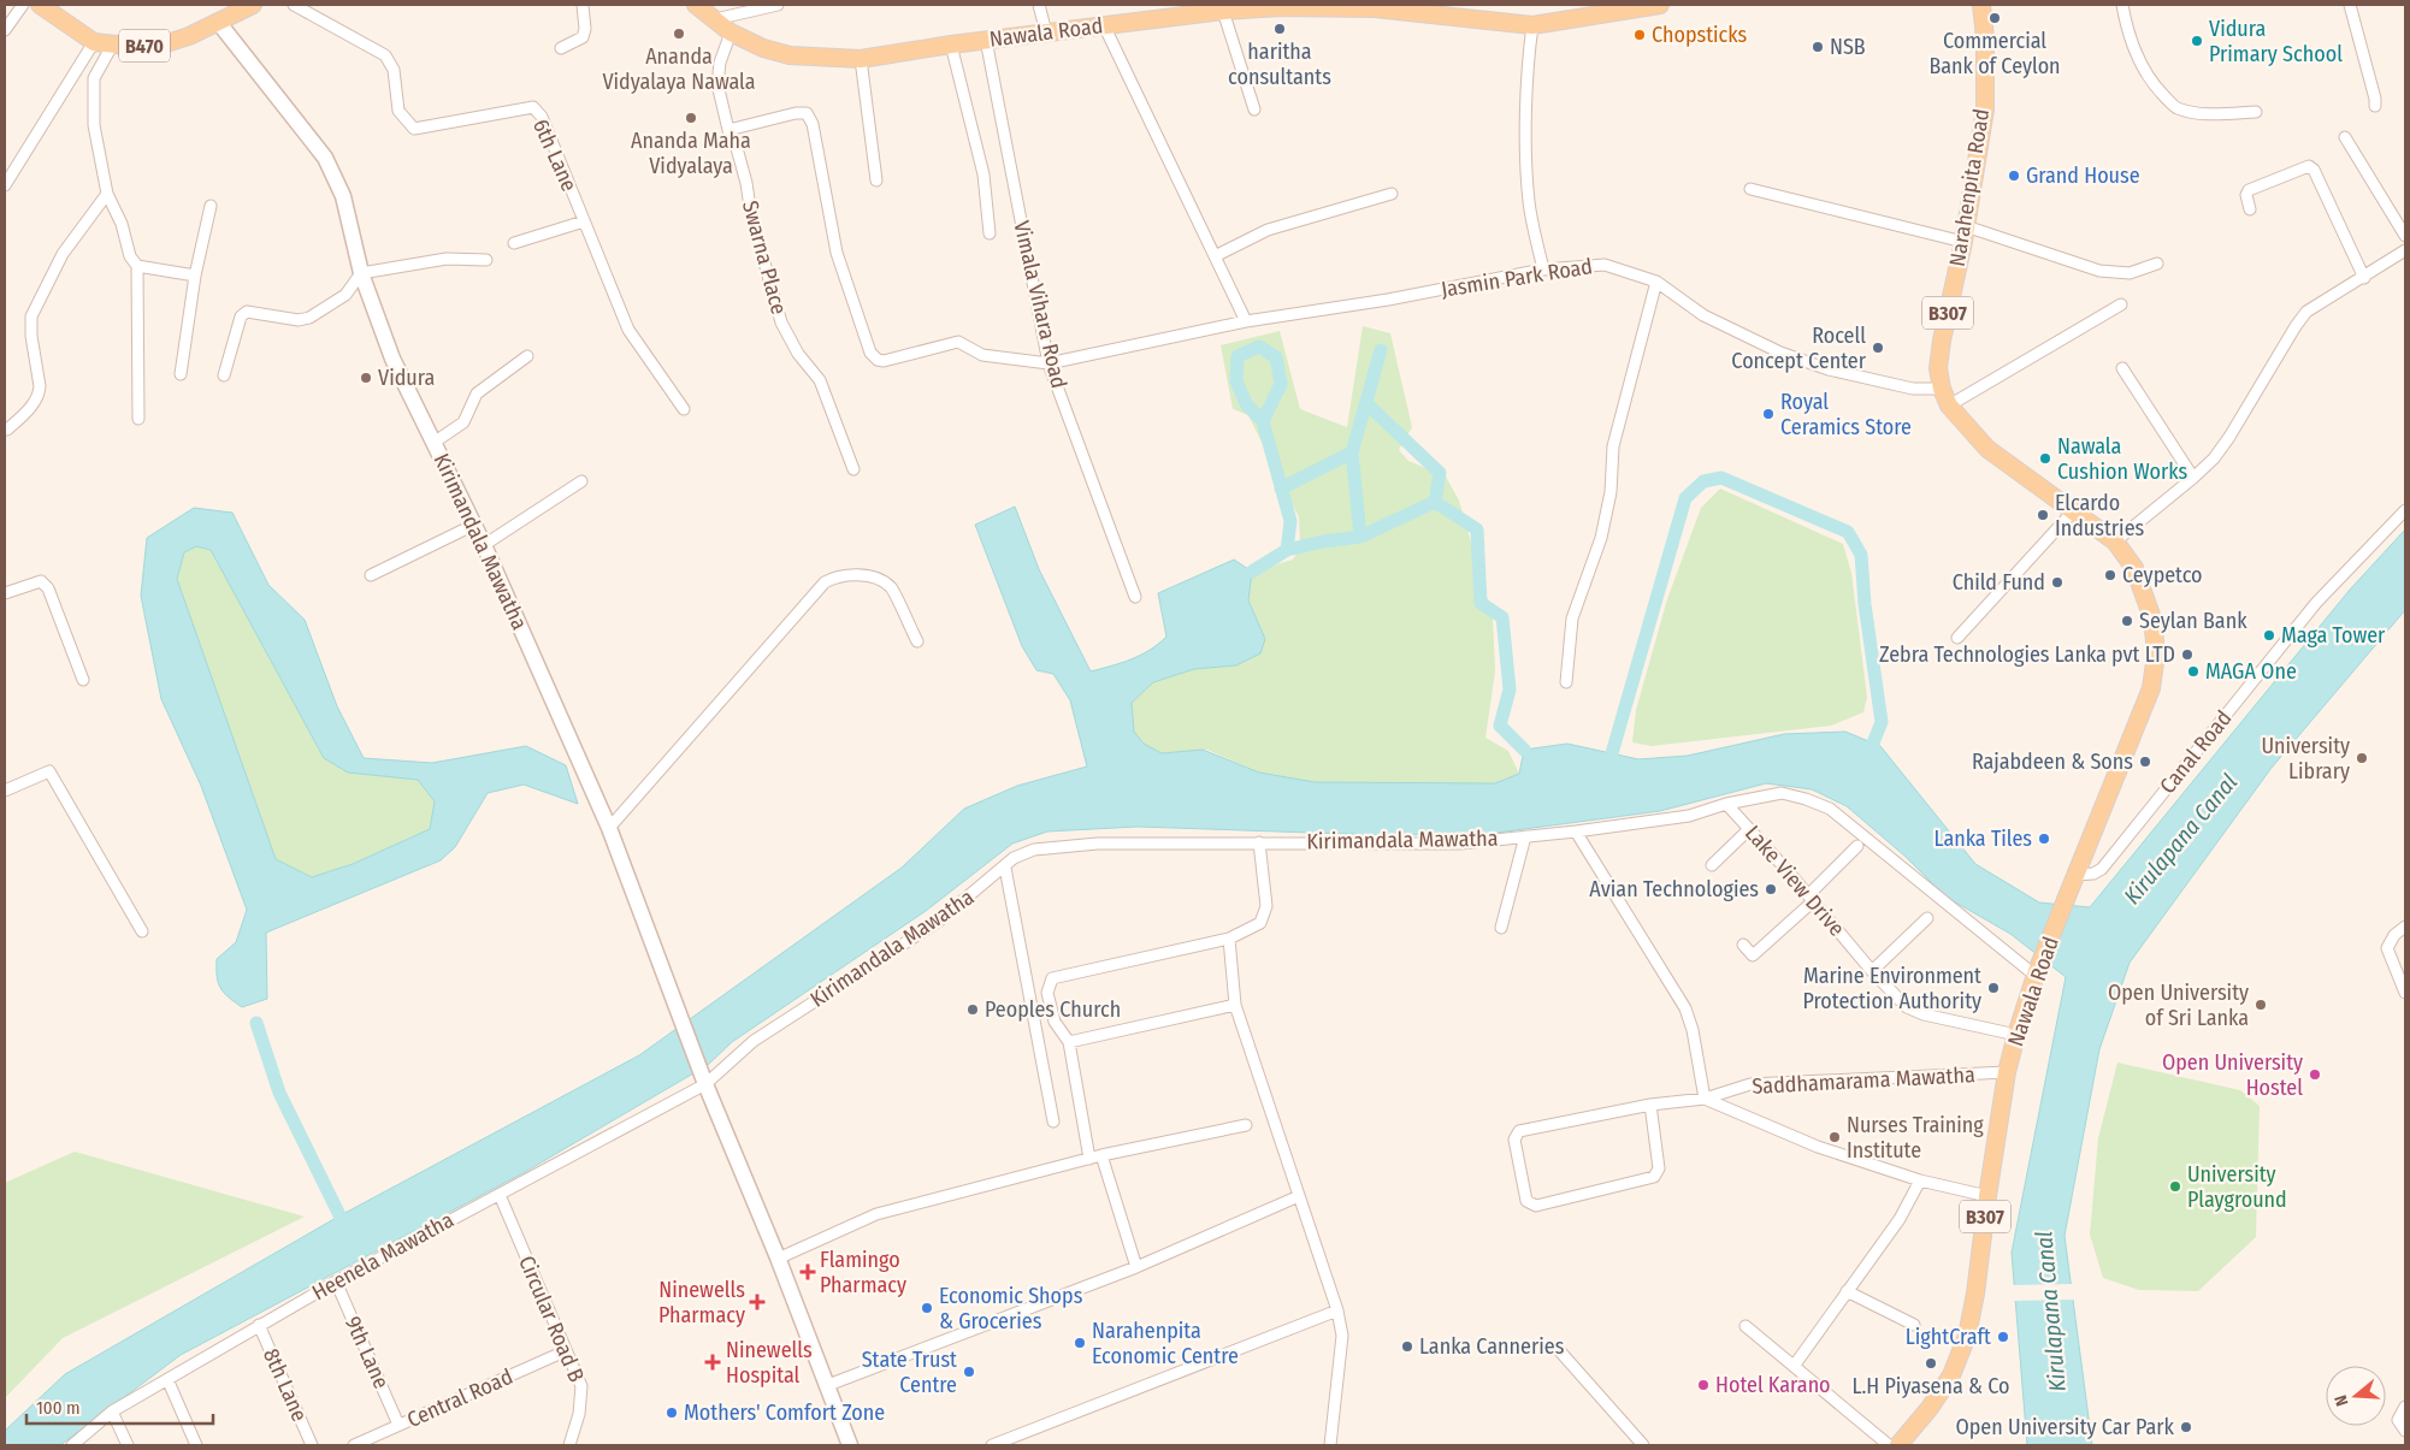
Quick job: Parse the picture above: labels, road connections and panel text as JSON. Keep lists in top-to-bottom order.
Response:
{
  "streets": {
    "main road": [
      "Nawala Road",
      "B470",
      "Narahenpita Road",
      "B307",
      "Kirimandala Mawatha"
    ],
    "street": [
      "6th Lane",
      "Swarna Place",
      "Jasmin Park Road",
      "Vimala Vihara Road",
      "Canal Road",
      "Lake View Drive",
      "Saddhamarama Mawatha",
      "Heenela Mawatha",
      "Circular Road B",
      "9th Lane",
      "8th Lane",
      "Central Road"
    ]
  },
  "crossings": [
    ["Nawala Road", "Narahenpita Road"],
    ["Nawala Road", "Swarna Place"],
    ["Nawala Road", "Vimala Vihara Road"],
    ["Nawala Road", "Kirimandala Mawatha"],
    ["Nawala Road", "Canal Road"],
    ["Nawala Road", "Lake View Drive"],
    ["Nawala Road", "Saddhamarama Mawatha"],
    ["B470", "Kirimandala Mawatha"],
    ["Narahenpita Road", "Jasmin Park Road"],
    ["Swarna Place", "Jasmin Park Road"],
    ["Jasmin Park Road", "Vimala Vihara Road"],
    ["Kirimandala Mawatha", "Lake View Drive"],
    ["Kirimandala Mawatha", "Heenela Mawatha"],
    ["Heenela Mawatha", "Circular Road B"],
    ["Heenela Mawatha", "9th Lane"],
    ["Heenela Mawatha", "8th Lane"],
    ["Circular Road B", "Central Road"],
    ["9th Lane", "Central Road"]
  ],
  "water": ["Kirulapana Canal"],
  "places": {
    "other": [
      "Commercial Bank of Ceylon",
      "haritha consultants",
      "Ananda Vidyalaya Nawala",
      "Chopsticks",
      "Vidura Primary School",
      "NSB",
      "Ananda Maha Vidyalaya",
      "Grand House",
      "Rocell Concept Center",
      "Vidura",
      "Royal Ceramics Store",
      "Nawala Cushion Works",
      "Elcardo Industries",
      "Ceypetco",
      "Child Fund",
      "Seylan Bank",
      "Maga Tower",
      "Zebra Technologies Lanka pvt LTD",
      "MAGA One",
      "University Library",
      "Rajabdeen & Sons",
      "Lanka Tiles",
      "Avian Technologies",
      "Marine Environment Protection Authority",
      "Open University of Sri Lanka",
      "Peoples Church",
      "Open University Hostel",
      "Nurses Training Institute",
      "University Playground",
      "Economic Shops & Groceries",
      "LightCraft",
      "Narahenpita Economic Centre",
      "Lanka Canneries",
      "L.H Piyasena & Co",
      "State Trust Centre",
      "Hotel Karano",
      "Mothers' Comfort Zone",
      "Open University Car Park"
    ],
    "health": ["Flamingo Pharmacy", "Ninewells Pharmacy", "Ninewells Hospital"]
  },
  "scale_bar": "100 m",
  "north": "left"
}
